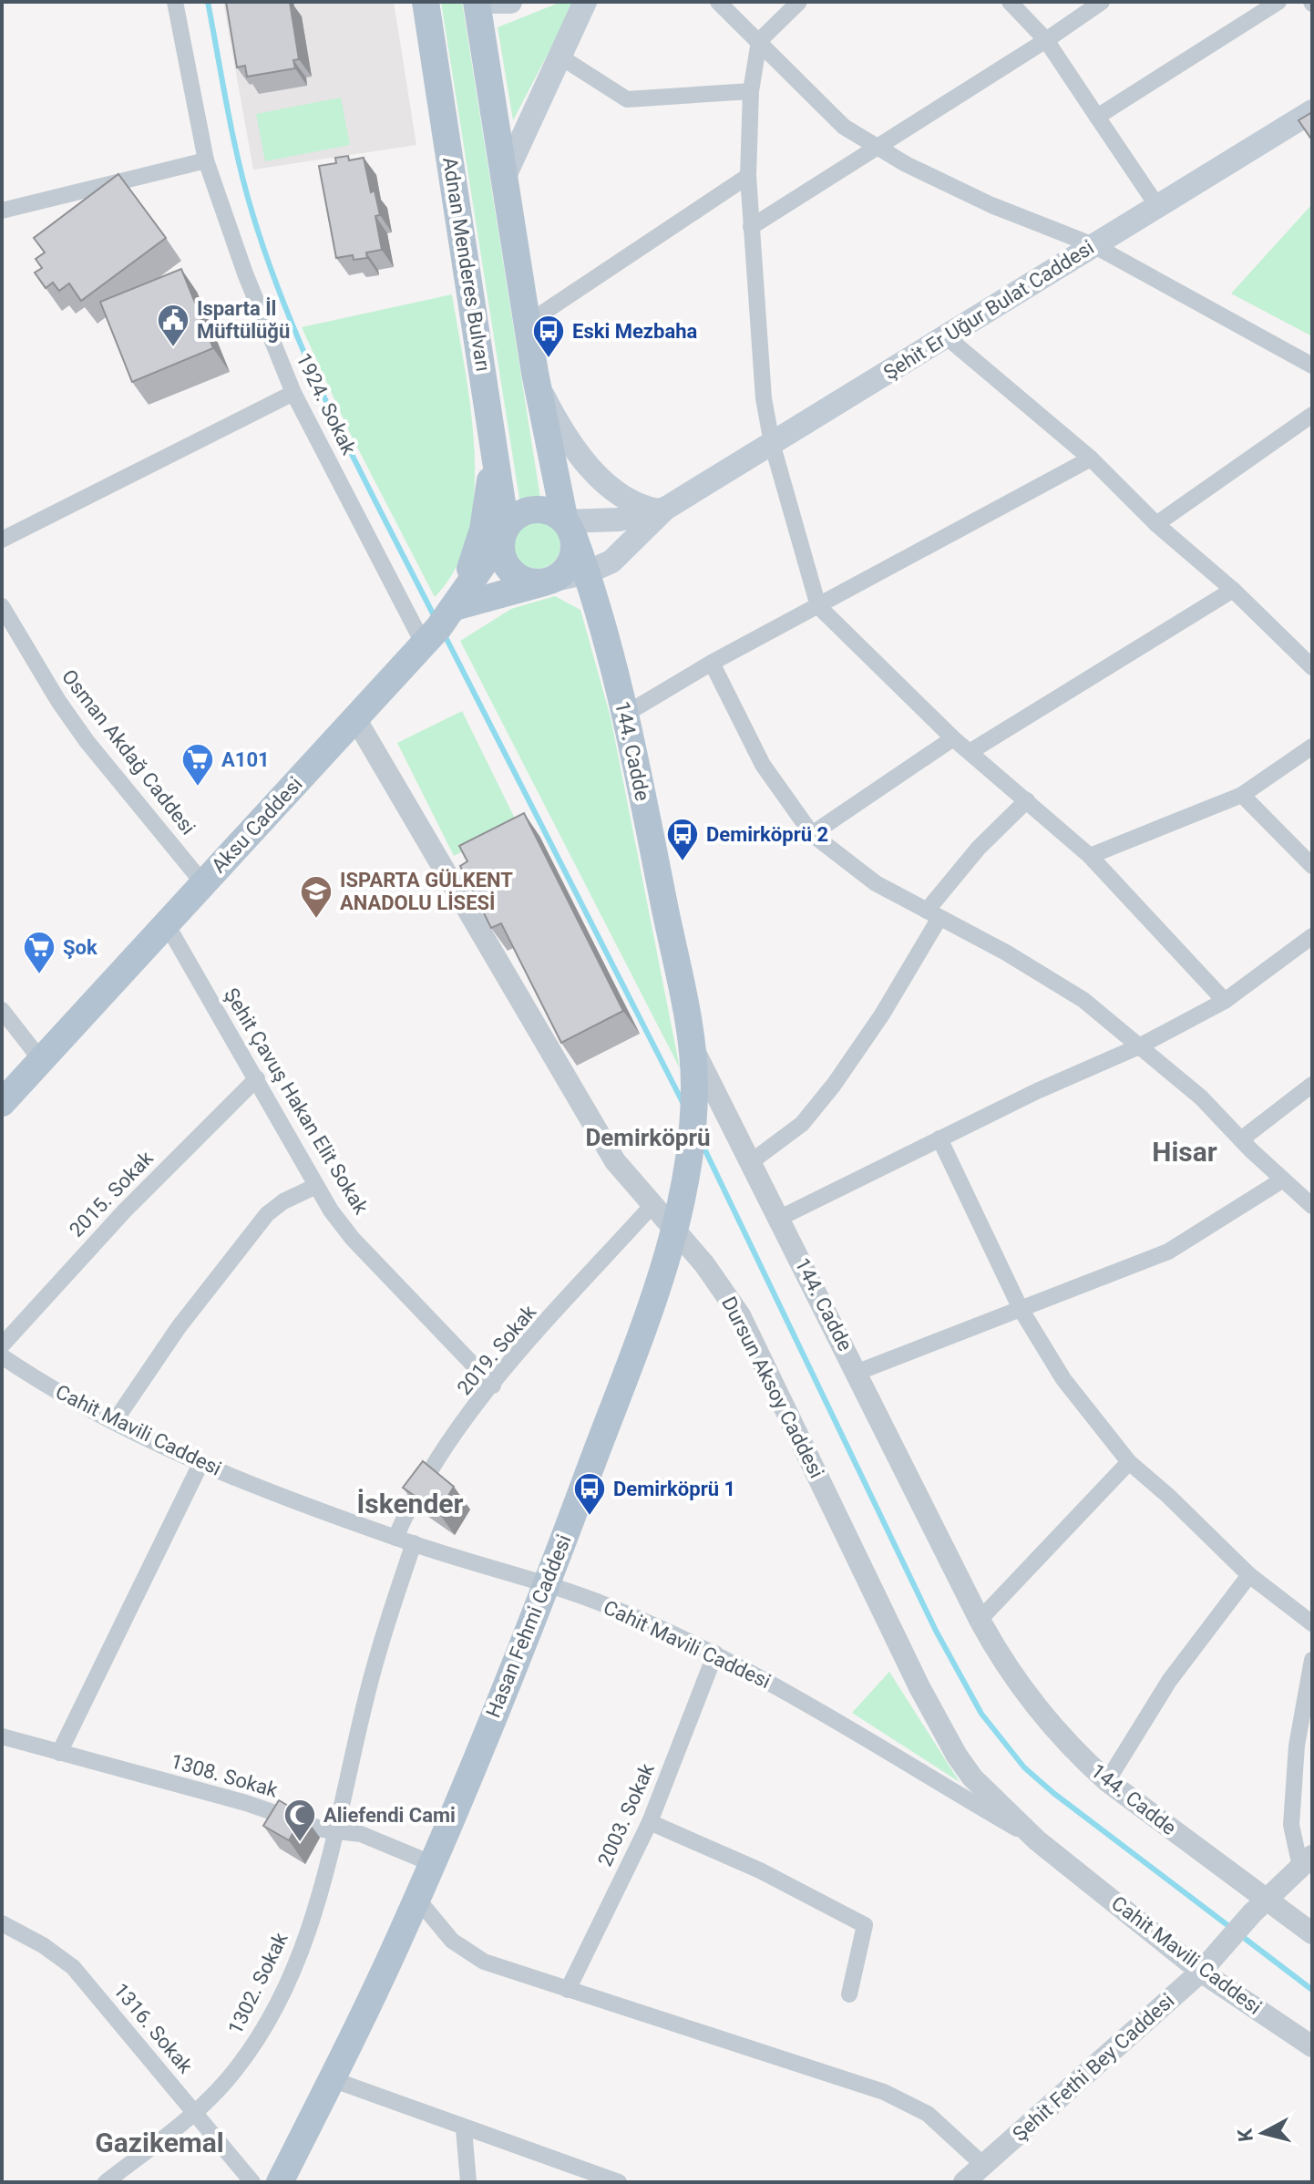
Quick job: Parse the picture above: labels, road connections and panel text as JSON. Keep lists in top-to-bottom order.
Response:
{
  "streets": {
    "main road": [
      "Adnan Menderes Bulvarı",
      "Şehit Er Uğur Bulat Caddesi",
      "144. Cadde",
      "Aksu Caddesi",
      "Hasan Fehmi Caddesi"
    ],
    "street": [
      "1924. Sokak",
      "Osman Akdağ Caddesi",
      "Şehit Çavuş Hakan Elit Sokak",
      "2015. Sokak",
      "2019. Sokak",
      "Dursun Aksoy Caddesi",
      "Cahit Mavili Caddesi",
      "1308. Sokak",
      "2003. Sokak",
      "1302. Sokak",
      "1316. Sokak",
      "Şehit Fethi Bey Caddesi"
    ]
  },
  "crossings": [
    ["Adnan Menderes Bulvarı", "Şehit Er Uğur Bulat Caddesi"],
    ["Adnan Menderes Bulvarı", "144. Cadde"],
    ["Adnan Menderes Bulvarı", "Aksu Caddesi"],
    ["Şehit Er Uğur Bulat Caddesi", "144. Cadde"],
    ["Şehit Er Uğur Bulat Caddesi", "Aksu Caddesi"],
    ["1924. Sokak", "Aksu Caddesi"],
    ["144. Cadde", "Aksu Caddesi"],
    ["144. Cadde", "Hasan Fehmi Caddesi"],
    ["144. Cadde", "Şehit Fethi Bey Caddesi"],
    ["Osman Akdağ Caddesi", "Aksu Caddesi"],
    ["Aksu Caddesi", "Şehit Çavuş Hakan Elit Sokak"],
    ["Aksu Caddesi", "Dursun Aksoy Caddesi"],
    ["Şehit Çavuş Hakan Elit Sokak", "2015. Sokak"],
    ["Şehit Çavuş Hakan Elit Sokak", "2019. Sokak"],
    ["2019. Sokak", "Dursun Aksoy Caddesi"],
    ["2019. Sokak", "Cahit Mavili Caddesi"],
    ["Dursun Aksoy Caddesi", "Cahit Mavili Caddesi"],
    ["Dursun Aksoy Caddesi", "Hasan Fehmi Caddesi"],
    ["Cahit Mavili Caddesi", "Hasan Fehmi Caddesi"],
    ["Cahit Mavili Caddesi", "2003. Sokak"],
    ["Cahit Mavili Caddesi", "1302. Sokak"],
    ["Cahit Mavili Caddesi", "Şehit Fethi Bey Caddesi"],
    ["Hasan Fehmi Caddesi", "1308. Sokak"],
    ["1308. Sokak", "1302. Sokak"],
    ["1302. Sokak", "1316. Sokak"]
  ],
  "districts": [
    "Demirköprü",
    "Hisar",
    "İskender",
    "Gazikemal"
  ],
  "places": {
    "public building": ["Isparta İl Müftülüğü"],
    "bus stop": ["Eski Mezbaha", "Demirköprü 2", "Demirköprü 1"],
    "supermarket": ["A101", "Şok"],
    "school or university": ["ISPARTA GÜLKENT ANADOLU LİSESİ"],
    "mosque": ["Aliefendi Cami"]
  },
  "north": "left"
}
